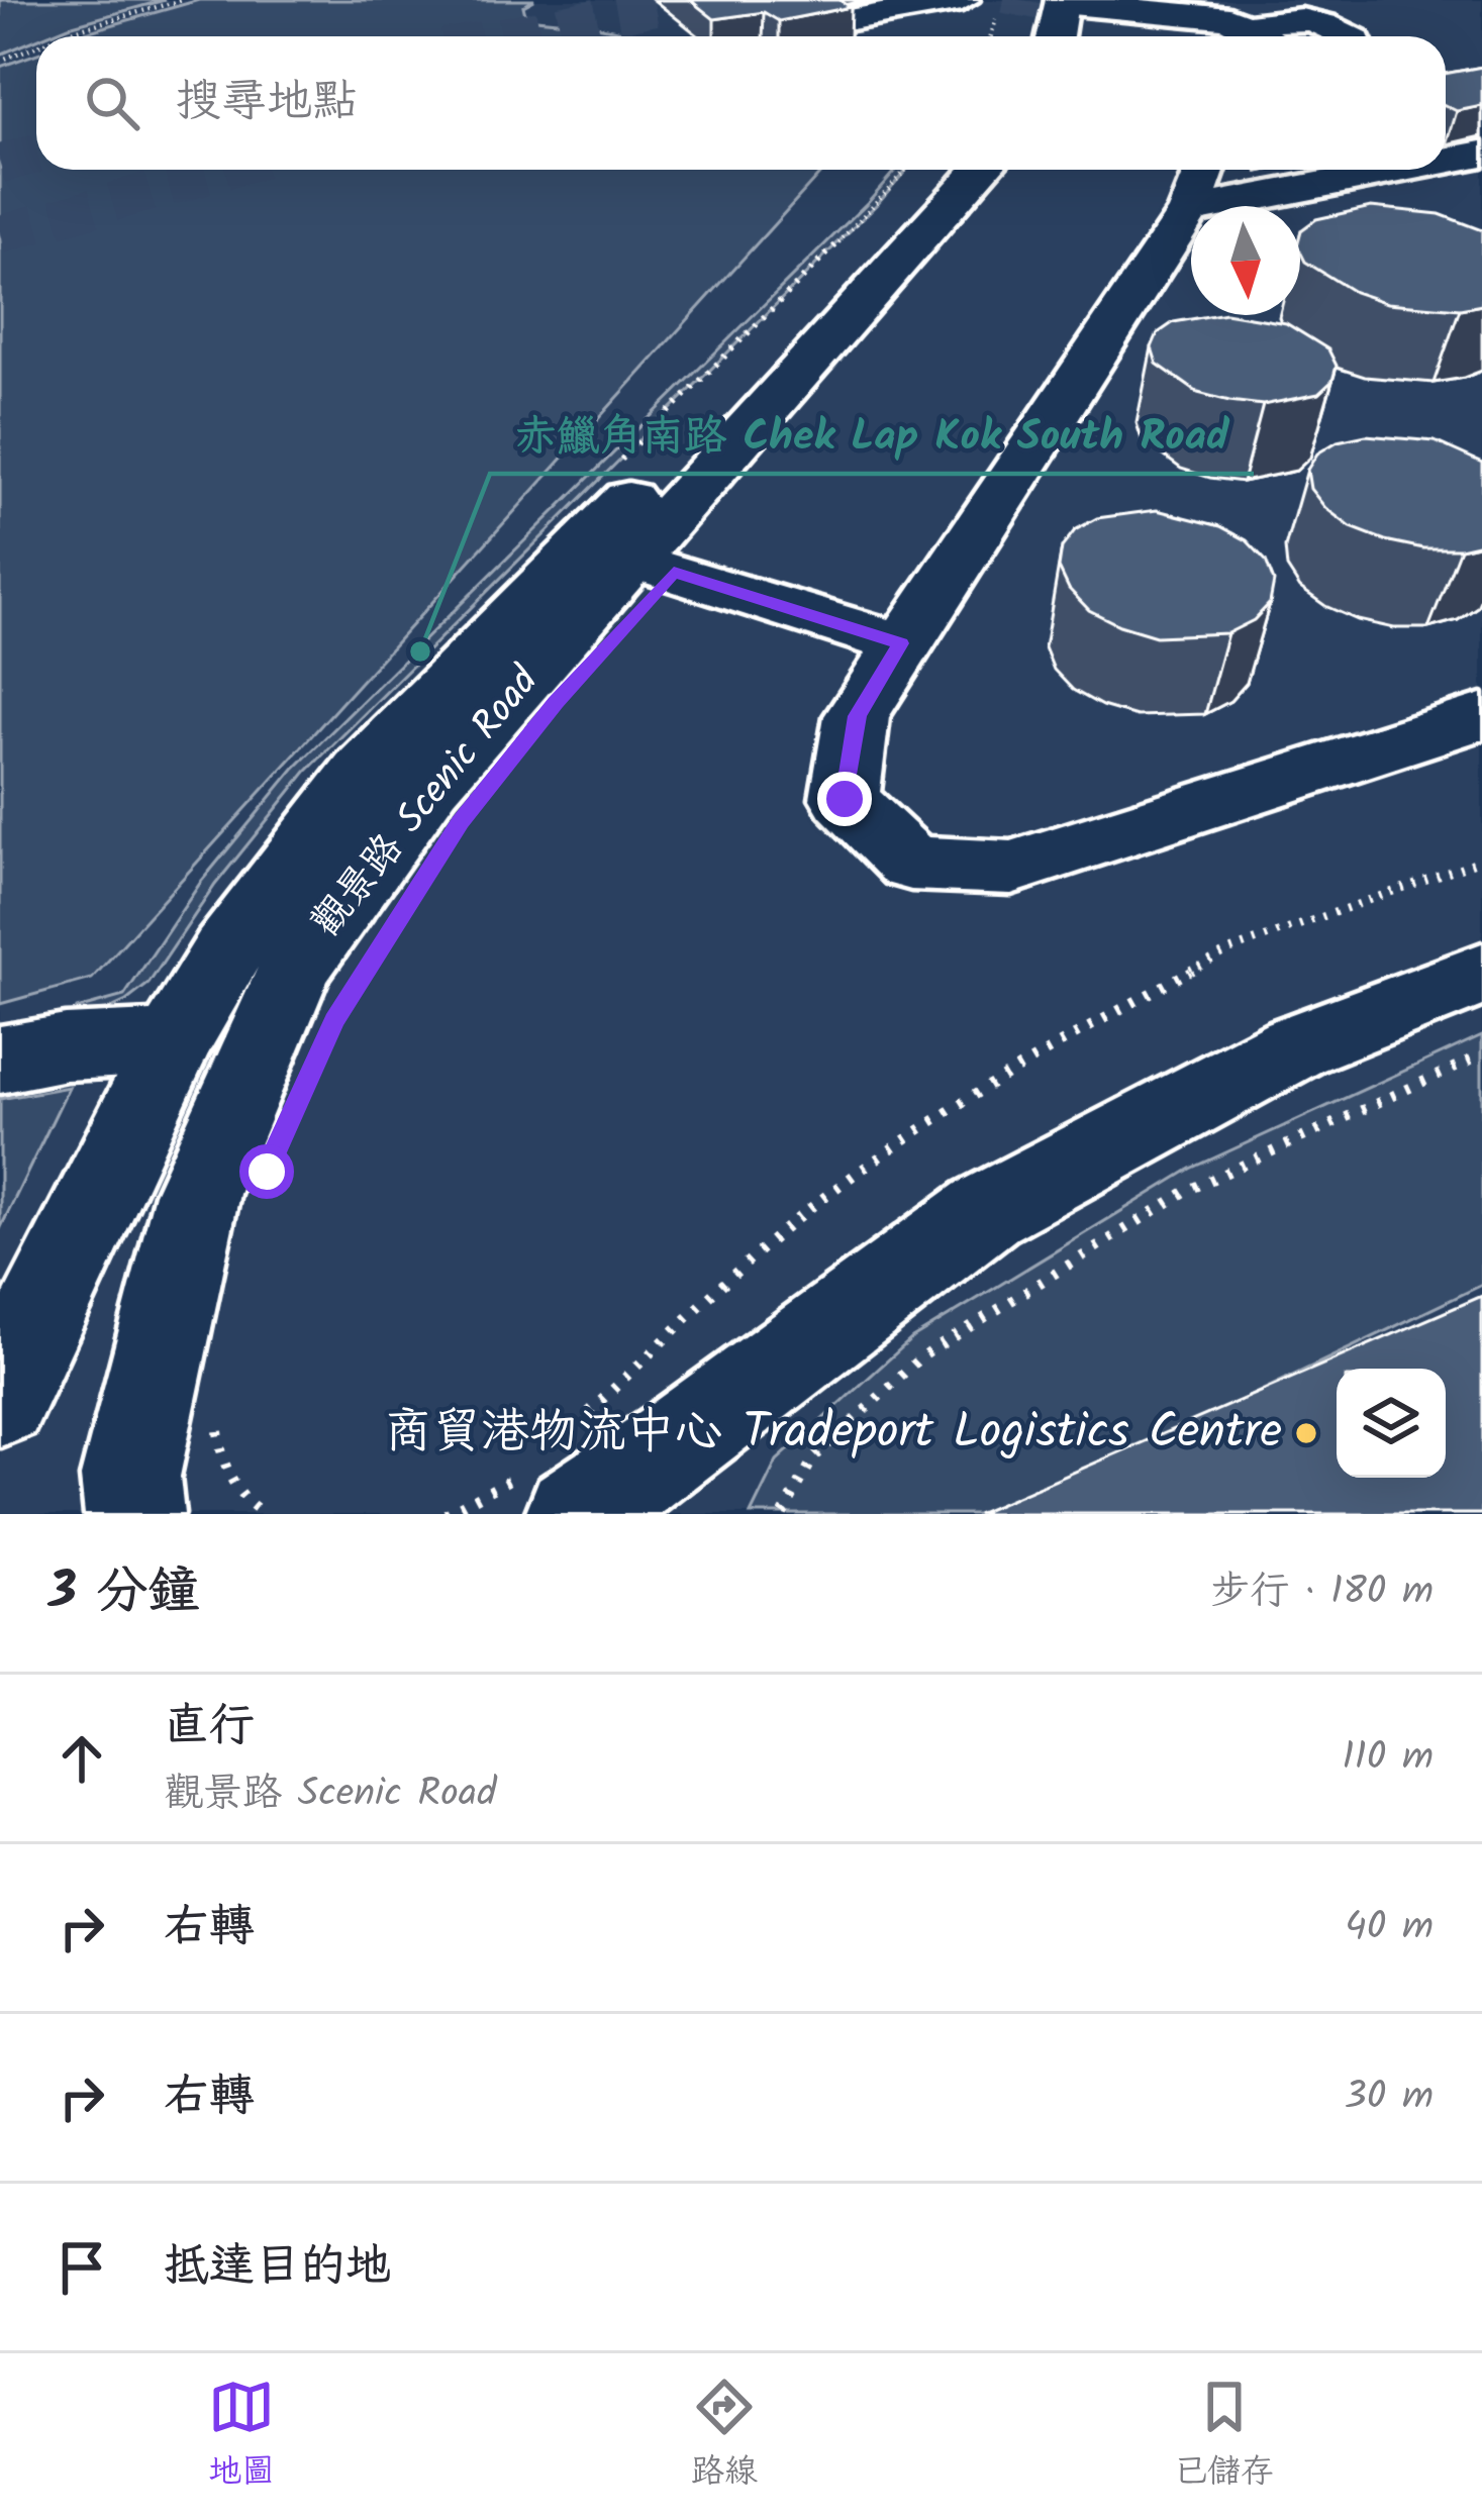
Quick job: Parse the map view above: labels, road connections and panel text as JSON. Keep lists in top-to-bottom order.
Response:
{
  "streets": {
    "main road": ["觀景路 Scenic Road"]
  },
  "places": ["赤鱲角南路 Chek Lap Kok South Road", "商貿港物流中心 Tradeport Logistics Centre"],
  "north": "bottom",
  "page": {
    "search": "搜尋地點",
    "heading": ["3 分鐘", "步行 · 180 m"],
    "list": [
      ["直行", "觀景路 Scenic Road", "110 m"],
      ["右轉", "40 m"],
      ["右轉", "30 m"],
      "抵達目的地"
    ],
    "nav": ["地圖", "路線", "已儲存"]
  }
}
